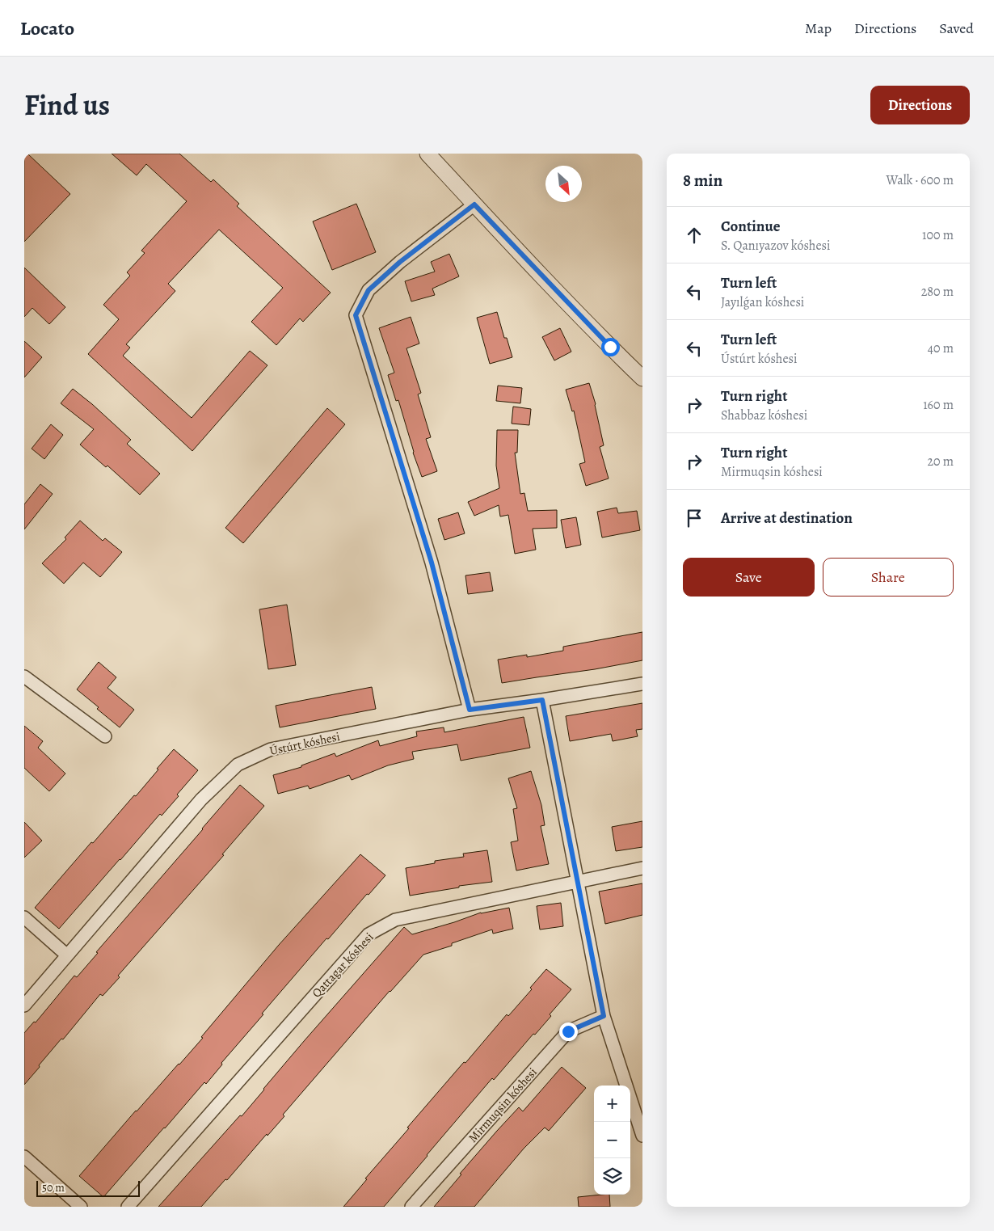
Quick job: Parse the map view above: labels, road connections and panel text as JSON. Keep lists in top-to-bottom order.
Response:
{
  "streets": {
    "street": ["Ústúrt kóshesi", "Qattagar kóshesi", "Mirmuqsin kóshesi"]
  },
  "scale_bar": "50 m",
  "north": "bottom right",
  "page": {
    "header": "Locato",
    "nav": ["Map", "Directions", "Saved"],
    "title": "Find us",
    "buttons": [
      "Directions",
      ["Save", "Share"]
    ],
    "heading": ["8 min", "Walk · 600 m"],
    "list": [
      ["Continue", "S. Qanıyazov kóshesi", "100 m"],
      ["Turn left", "Jayılǵan kóshesi", "280 m"],
      ["Turn left", "Ústúrt kóshesi", "40 m"],
      ["Turn right", "Shabbaz kóshesi", "160 m"],
      ["Turn right", "Mirmuqsin kóshesi", "20 m"],
      "Arrive at destination"
    ],
    "map_buttons": ["+", "−"],
    "scale": "50 m"
  }
}
